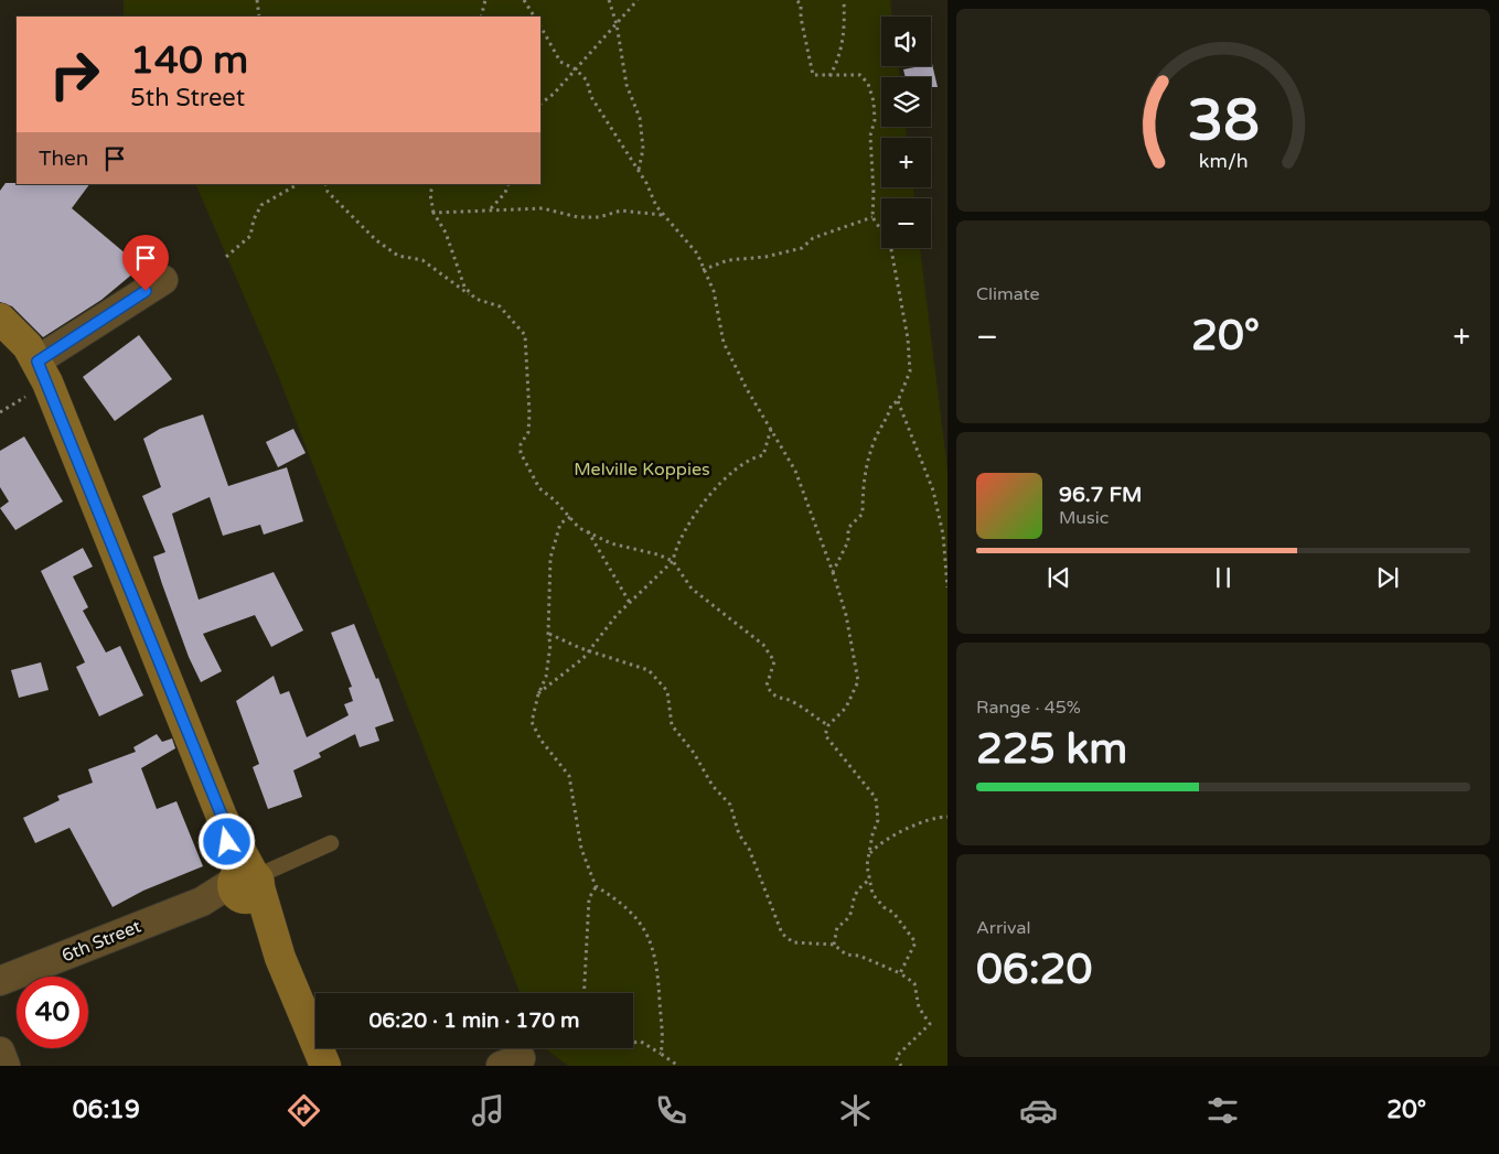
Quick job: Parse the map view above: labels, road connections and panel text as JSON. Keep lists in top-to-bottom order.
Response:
{
  "streets": {
    "street": ["6th Street"]
  },
  "parks": ["Melville Koppies"],
  "page": {
    "map_buttons": ["+", "−"],
    "turn": ["140 m", "5th Street"],
    "then": "Then",
    "tile": [
      "Climate",
      ["Range · 45%", "225 km"],
      ["Arrival", "06:20"]
    ],
    "heat": ["−", "20°", "+"],
    "song": ["96.7 FM", "Music"],
    "limit": "40",
    "trip": "06:20 · 1 min · 170 m",
    "tabs": ["06:19", "20°"],
    "gauge": ["38", "km/h"]
  }
}
